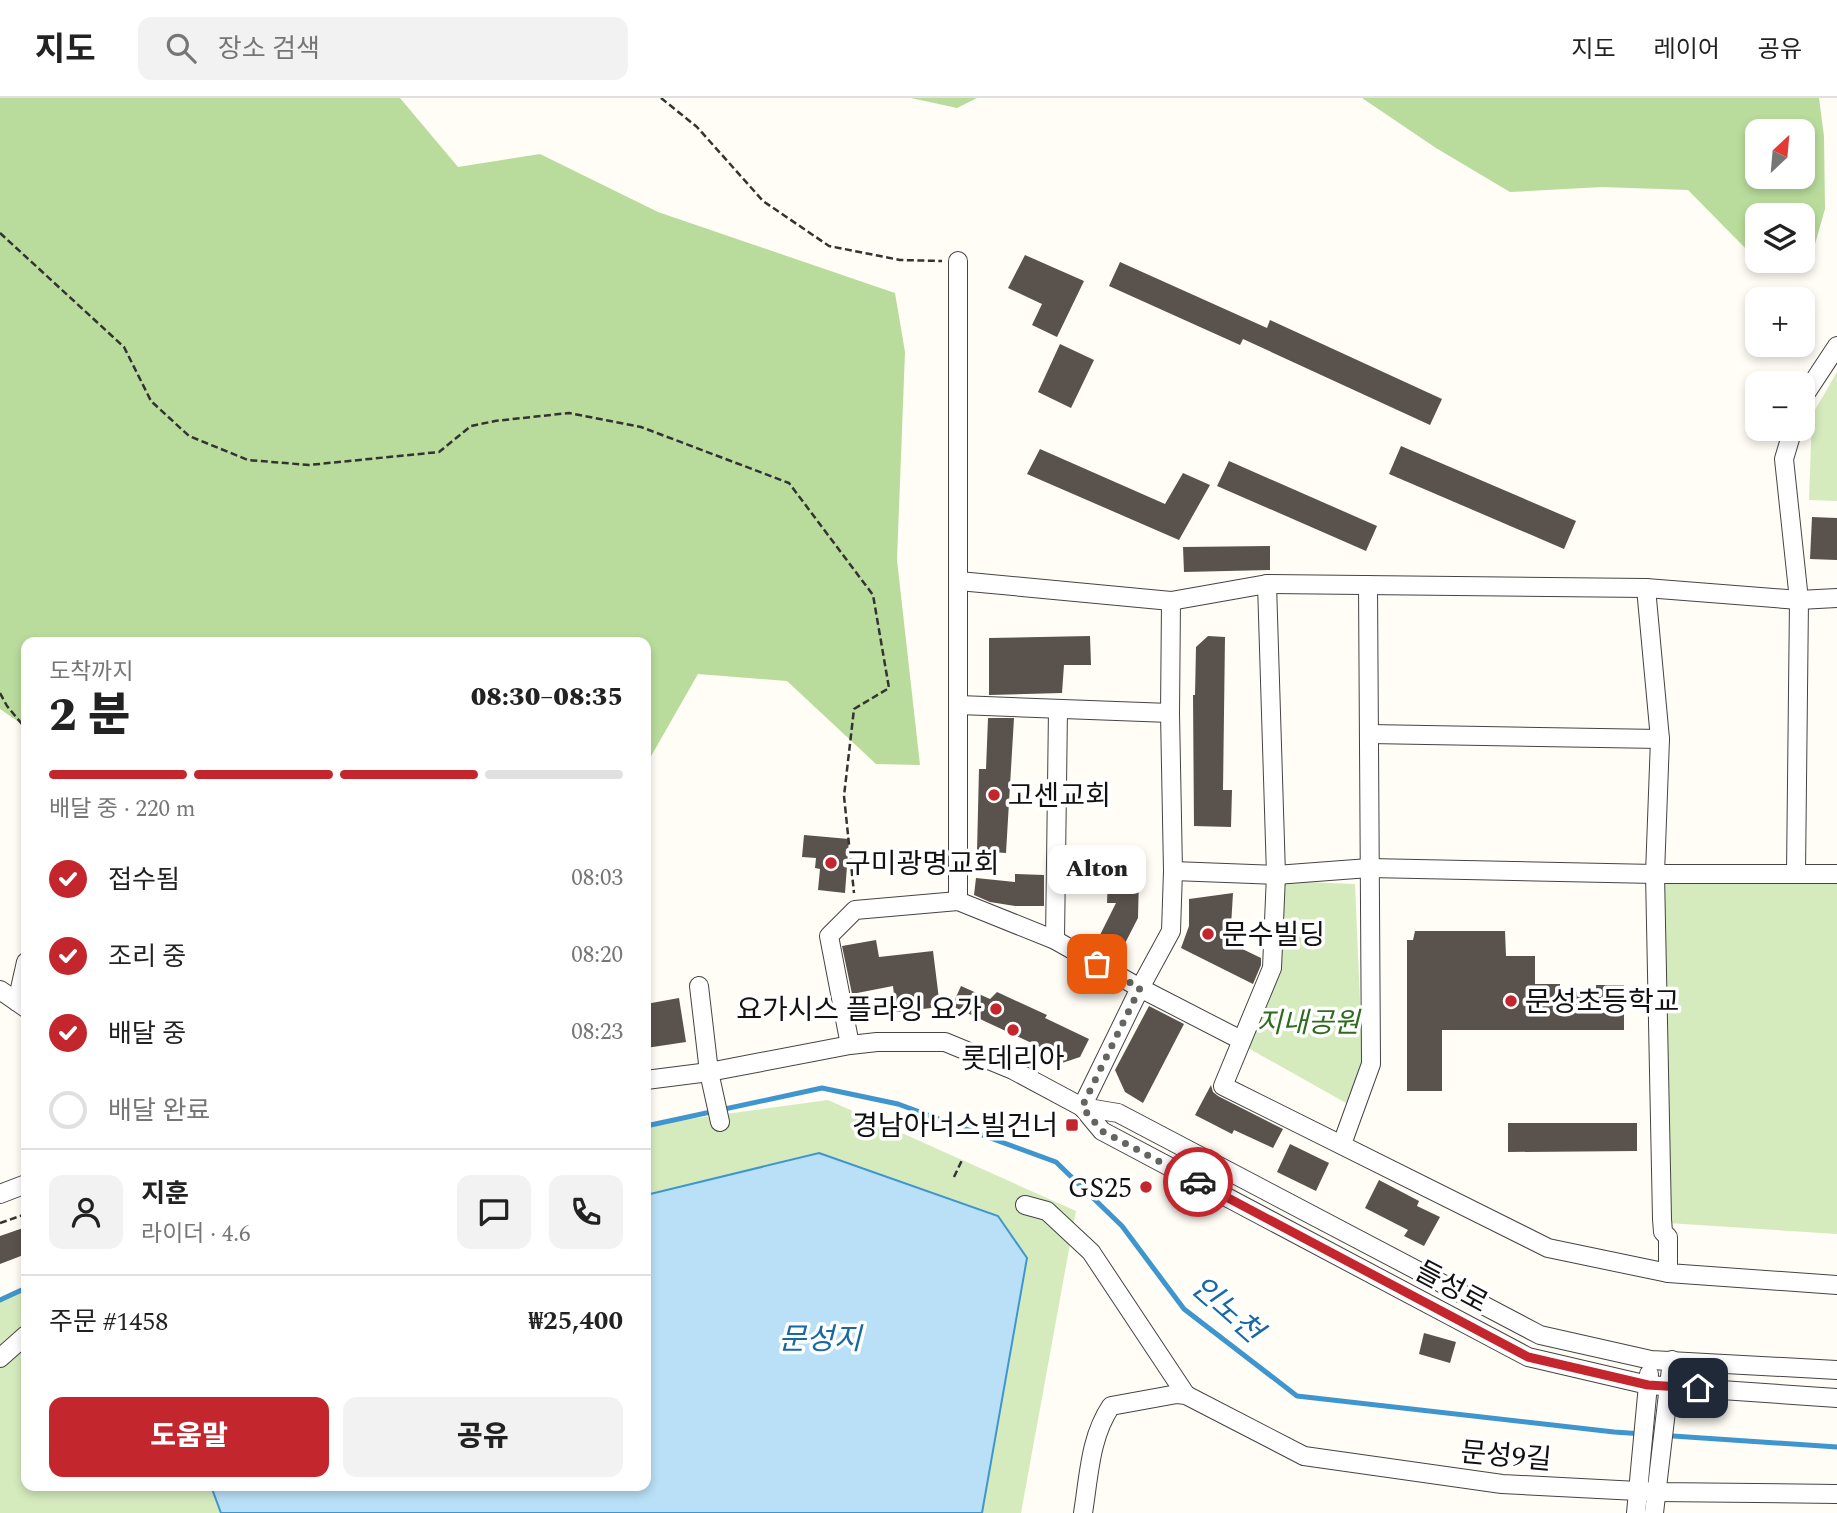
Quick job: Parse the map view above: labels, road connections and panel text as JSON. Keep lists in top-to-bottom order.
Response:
{
  "streets": {
    "street": ["들성로", "문성9길"]
  },
  "water": ["인노천", "문성지"],
  "parks": ["지내공원"],
  "places": {
    "other": [
      "고센교회",
      "구미광명교회",
      "문수빌딩",
      "Alton",
      "문성초등학교",
      "요가시스 플라잉 요가",
      "롯데리아",
      "GS25"
    ],
    "transit": ["경남아너스빌건너"]
  },
  "north": "top right",
  "page": {
    "header": "지도",
    "search": "장소 검색",
    "nav": ["지도", "레이어", "공유"],
    "map_buttons": ["+", "−"],
    "heading": ["2 분", "도착까지", "08:30–08:35"],
    "panel": [
      "지훈",
      "라이더 · 4.6",
      "주문 #1458",
      "₩25,400"
    ],
    "bar": "배달 중 · 220 m",
    "list": [
      ["접수됨", "08:03"],
      ["조리 중", "08:20"],
      ["배달 중", "08:23"],
      "배달 완료"
    ],
    "bubble": "Alton",
    "buttons": ["도움말", "공유"]
  }
}
